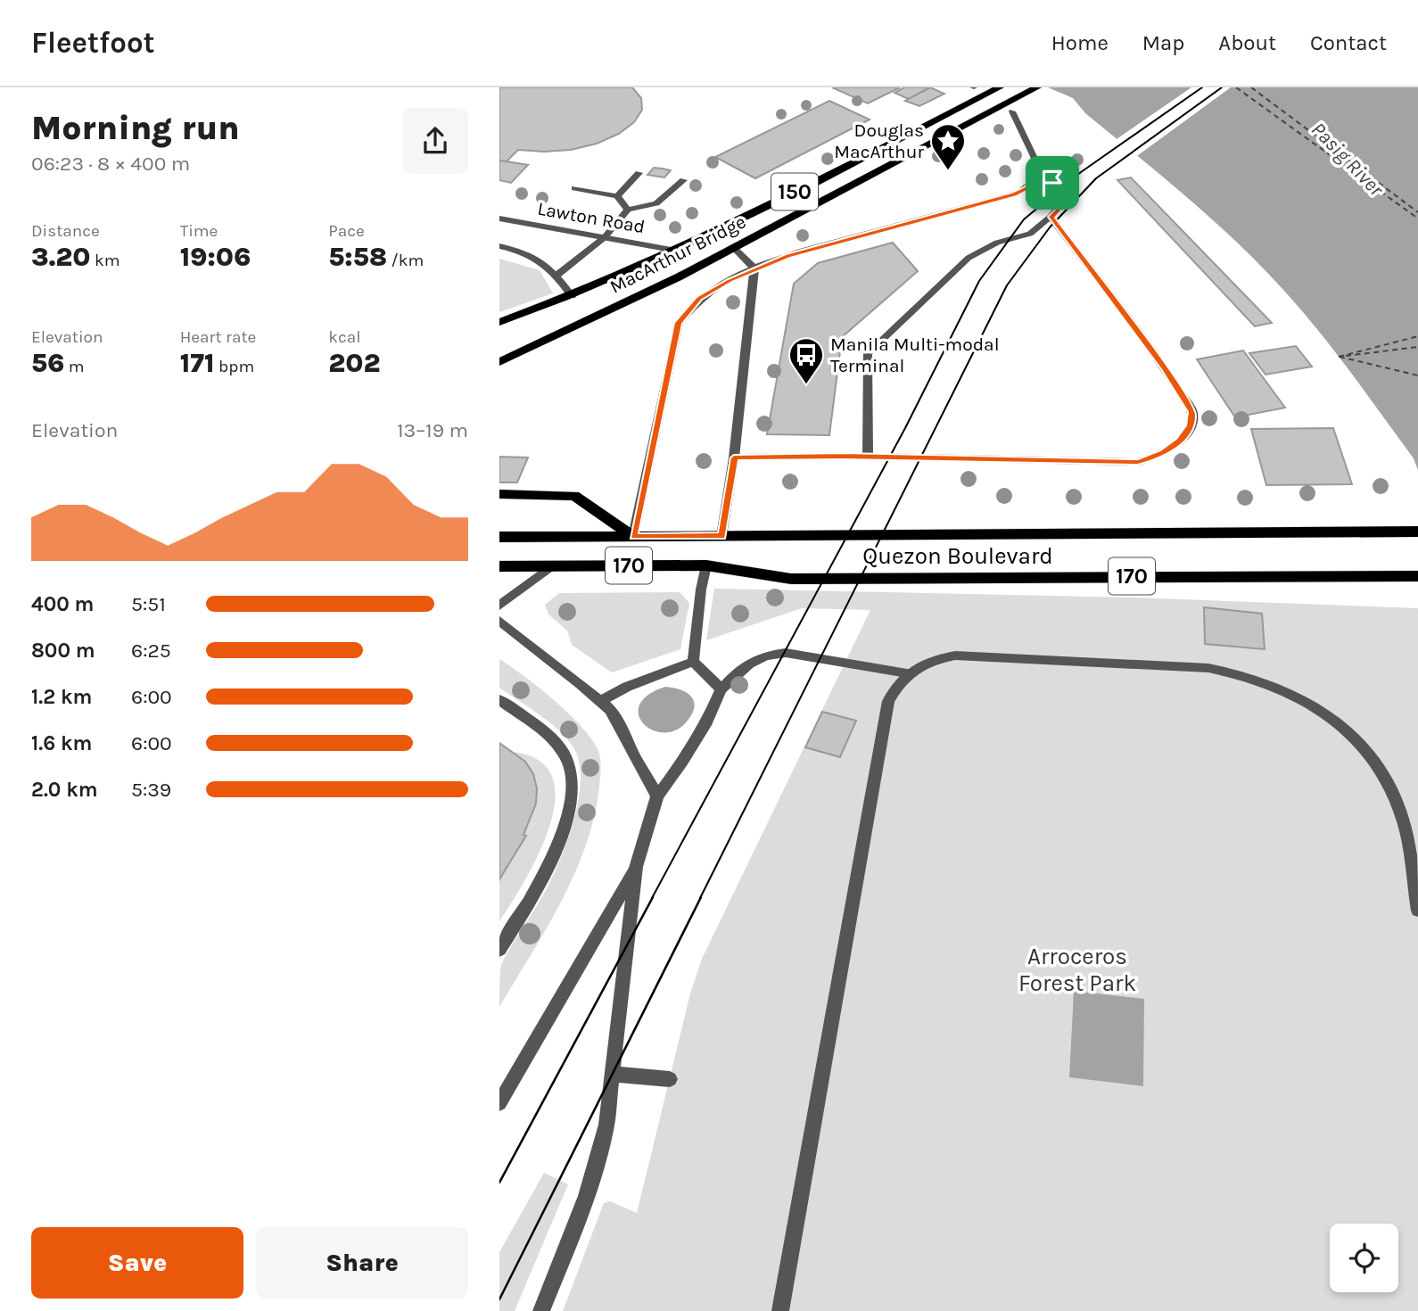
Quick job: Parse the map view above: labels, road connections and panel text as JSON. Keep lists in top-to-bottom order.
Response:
{
  "streets": {
    "main road": [
      "150",
      "MacArthur Bridge",
      "Quezon Boulevard",
      "170"
    ],
    "street": ["Lawton Road"]
  },
  "crossings": [
    ["Lawton Road", "MacArthur Bridge"],
    ["Quezon Boulevard", "170"]
  ],
  "water": ["Pasig River"],
  "parks": ["Arroceros Forest Park"],
  "places": {
    "place": ["Douglas MacArthur"],
    "bus stop": ["Manila Multi-modal Terminal"]
  },
  "page": {
    "header": "Fleetfoot",
    "nav": [
      "Home",
      "Map",
      "About",
      "Contact"
    ],
    "heading": ["Morning run", "06:23 · 8 × 400 m"],
    "stats": [
      ["Distance", "3.20 km"],
      ["Time", "19:06"],
      ["Pace", "5:58 /km"],
      ["Elevation", "56 m"],
      ["Heart rate", "171 bpm"],
      ["kcal", "202"]
    ],
    "chart": ["Elevation", "13–19 m"],
    "list": [
      {
        "name": "400 m",
        "note": "5:51"
      },
      {
        "name": "800 m",
        "note": "6:25"
      },
      {
        "name": "1.2 km",
        "note": "6:00"
      },
      {
        "name": "1.6 km",
        "note": "6:00"
      },
      {
        "name": "2.0 km",
        "note": "5:39"
      }
    ],
    "buttons": ["Save", "Share"]
  }
}
